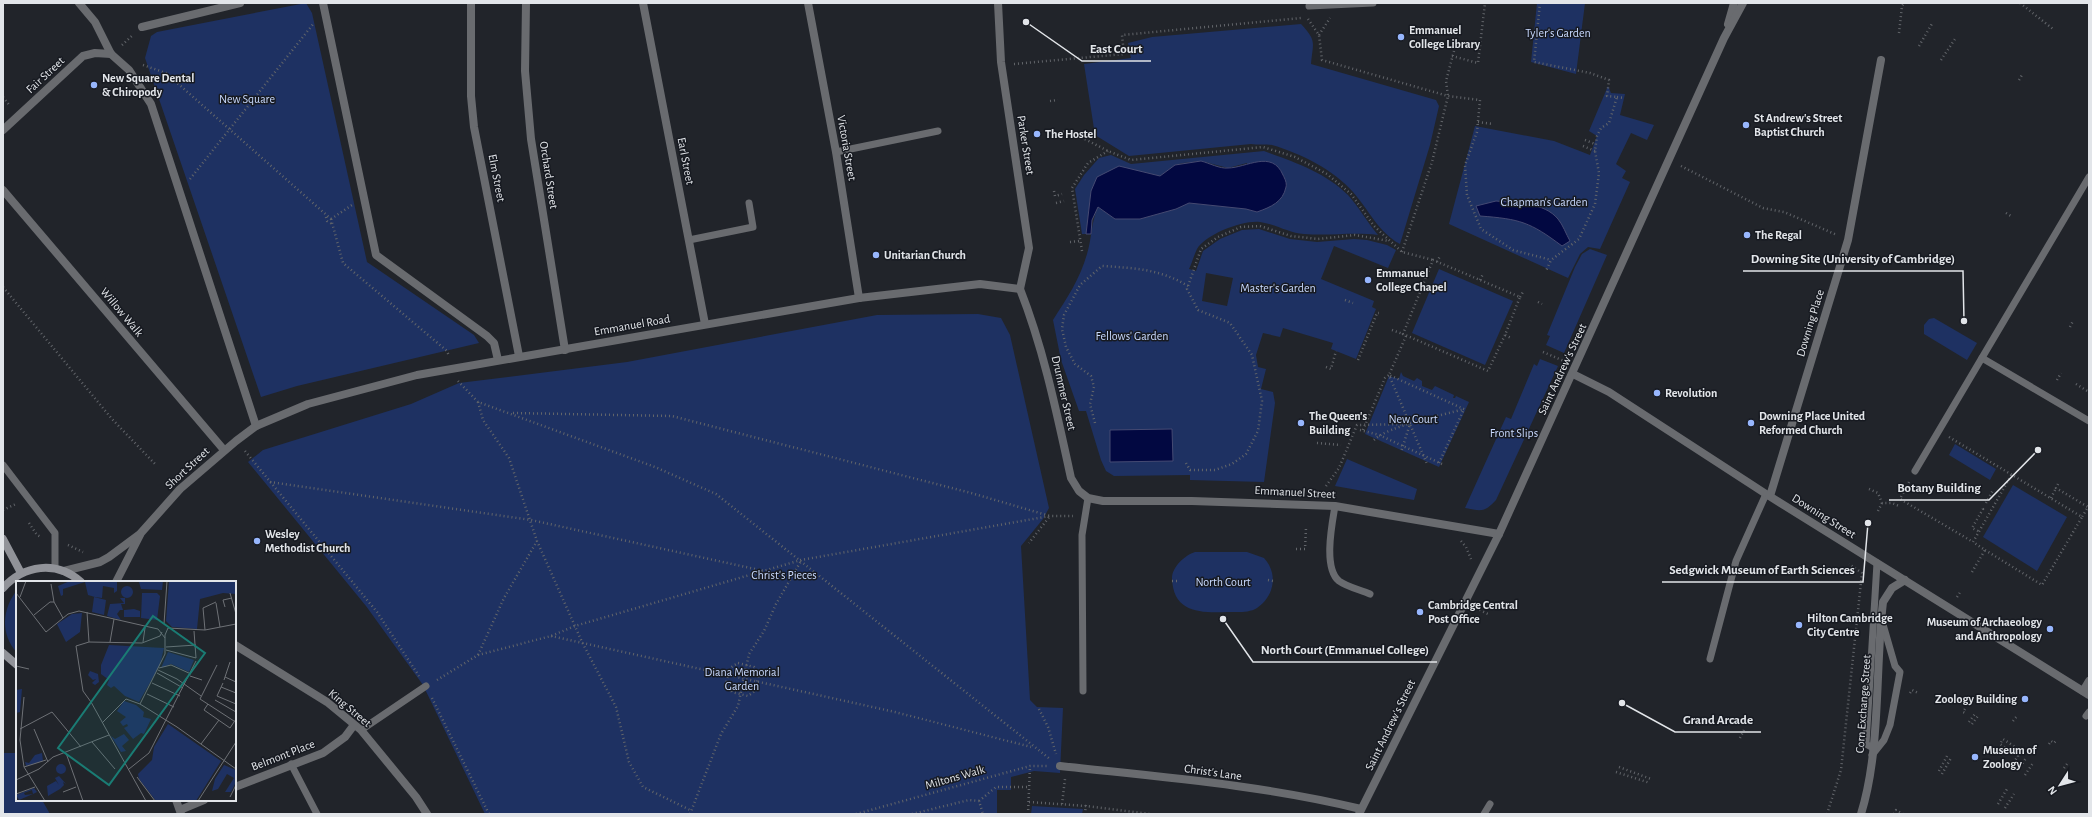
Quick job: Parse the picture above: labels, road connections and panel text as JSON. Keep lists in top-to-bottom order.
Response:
{
  "streets": {
    "street": [
      "Fair Street",
      "Parker Street",
      "Victoria Street",
      "Earl Street",
      "Orchard Street",
      "Elm Street",
      "Willow Walk",
      "Downing Place",
      "Emmanuel Road",
      "Saint Andrew's Street",
      "Drummer Street",
      "Short Street",
      "Emmanuel Street",
      "Downing Street",
      "Corn Exchange Street",
      "King Street",
      "Belmont Place",
      "Christ's Lane"
    ],
    "path": ["Miltons Walk"]
  },
  "crossings": [
    ["Parker Street", "Emmanuel Road"],
    ["Parker Street", "Drummer Street"],
    ["Victoria Street", "Emmanuel Road"],
    ["Earl Street", "Emmanuel Road"],
    ["Orchard Street", "Emmanuel Road"],
    ["Elm Street", "Emmanuel Road"],
    ["Willow Walk", "Short Street"],
    ["Downing Place", "Downing Street"],
    ["Emmanuel Road", "Drummer Street"],
    ["Emmanuel Road", "Short Street"],
    ["Saint Andrew's Street", "Emmanuel Street"],
    ["Saint Andrew's Street", "Downing Street"],
    ["Saint Andrew's Street", "Christ's Lane"],
    ["Drummer Street", "Emmanuel Street"],
    ["Downing Street", "Corn Exchange Street"],
    ["King Street", "Belmont Place"],
    ["Christ's Lane", "Miltons Walk"]
  ],
  "parks": [
    "Tyler's Garden",
    "New Square",
    "Chapman's Garden",
    "Master's Garden",
    "Fellows' Garden",
    "New Court",
    "Front Slips",
    "Christ's Pieces",
    "North Court",
    "Diana Memorial Garden"
  ],
  "places": [
    "East Court",
    "Emmanuel College Library",
    "New Square Dental & Chiropody",
    "St Andrew's Street Baptist Church",
    "The Hostel",
    "The Regal",
    "Unitarian Church",
    "Emmanuel College Chapel",
    "Downing Site (University of Cambridge)",
    "Revolution",
    "The Queen's Building",
    "Downing Place United Reformed Church",
    "Botany Building",
    "Sedgwick Museum of Earth Sciences",
    "Wesley Methodist Church",
    "Cambridge Central Post Office",
    "North Court (Emmanuel College)",
    "Hilton Cambridge City Centre",
    "Museum of Archaeology and Anthropology",
    "Zoology Building",
    "Grand Arcade",
    "Museum of Zoology"
  ],
  "north": "bottom left"
}
